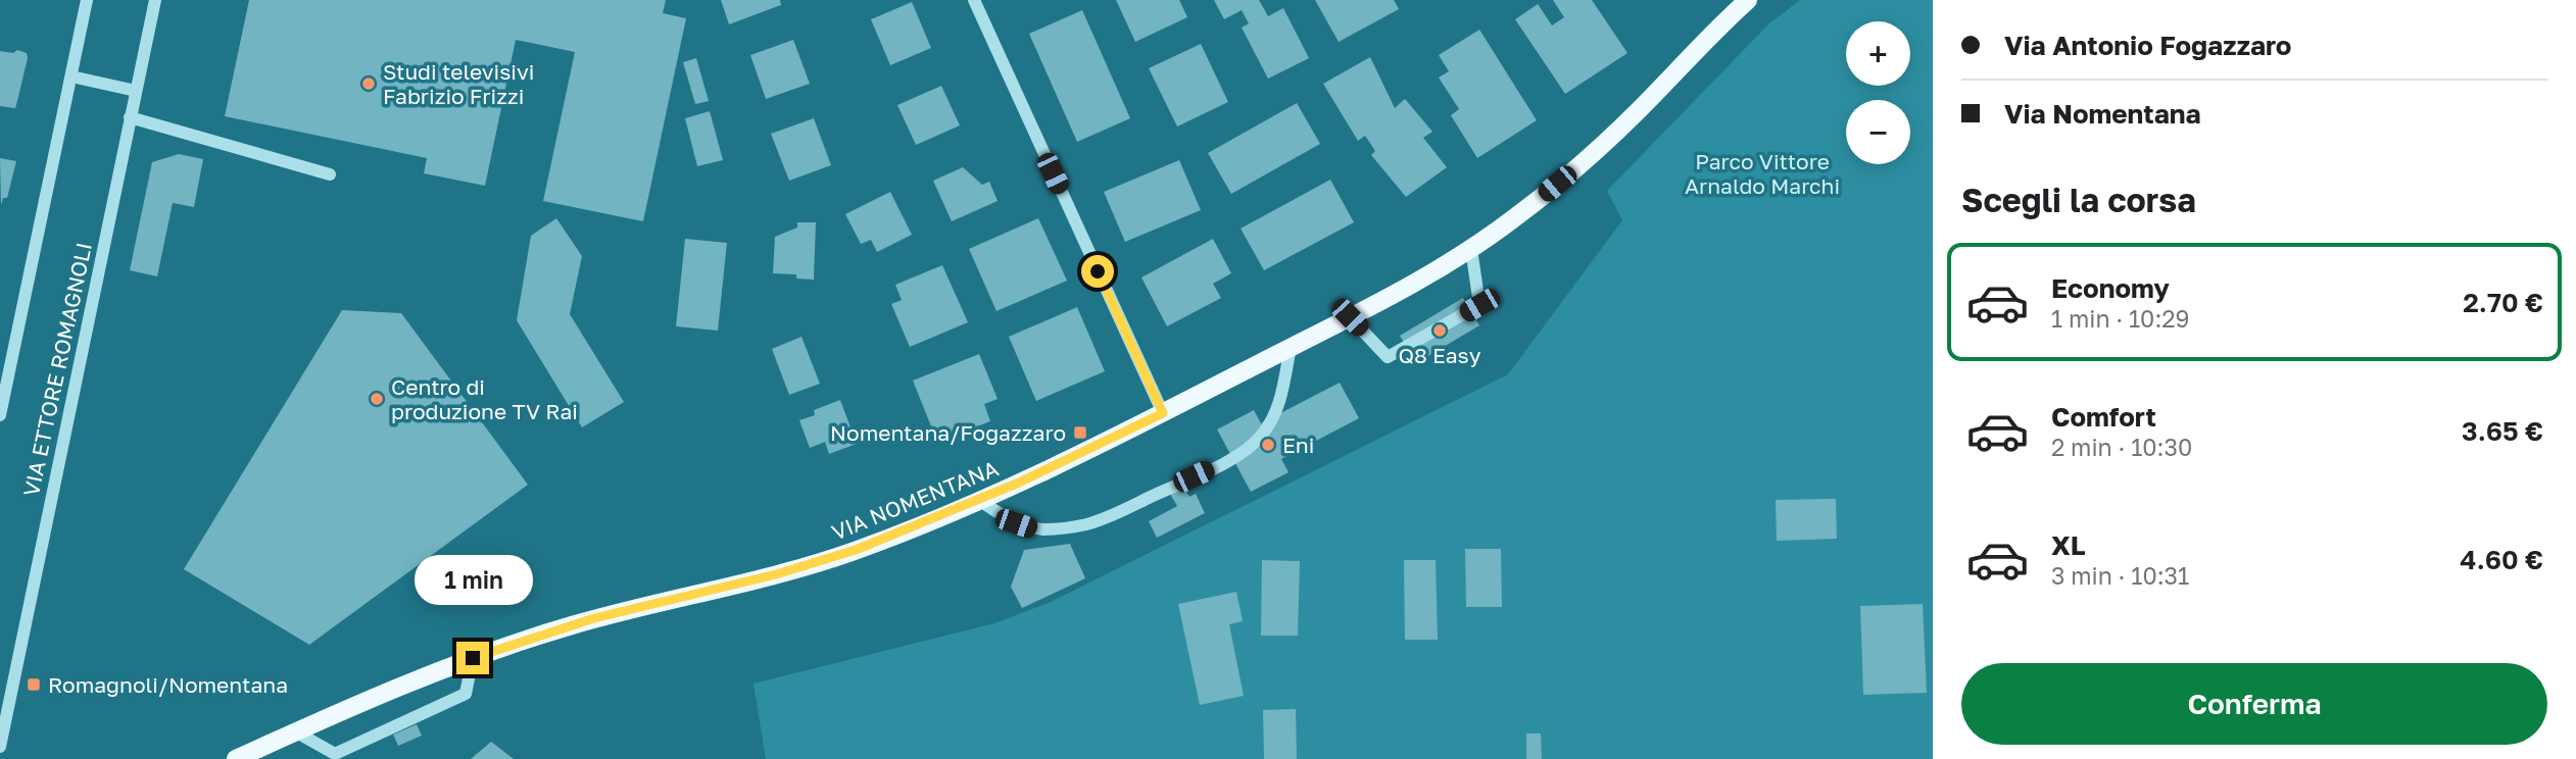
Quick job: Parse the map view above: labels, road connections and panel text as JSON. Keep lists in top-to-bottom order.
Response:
{
  "streets": {
    "main road": ["VIA NOMENTANA"],
    "street": ["VIA ETTORE ROMAGNOLI"]
  },
  "parks": ["Parco Vittore Arnaldo Marchi"],
  "places": {
    "other": [
      "Studi televisivi Fabrizio Frizzi",
      "Q8 Easy",
      "Centro di produzione TV Rai",
      "Eni"
    ],
    "transit": ["Nomentana/Fogazzaro", "Romagnoli/Nomentana"]
  },
  "page": {
    "banner": ["Via Antonio Fogazzaro", "Via Nomentana"],
    "map_buttons": ["+", "−"],
    "heading": "Scegli la corsa",
    "list": [
      {
        "name": "Economy",
        "note": "1 min · 10:29",
        "value": "2.70 €"
      },
      {
        "name": "Comfort",
        "note": "2 min · 10:30",
        "value": "3.65 €"
      },
      {
        "name": "XL",
        "note": "3 min · 10:31",
        "value": "4.60 €"
      }
    ],
    "bubble": "1 min",
    "buttons": "Conferma"
  }
}
